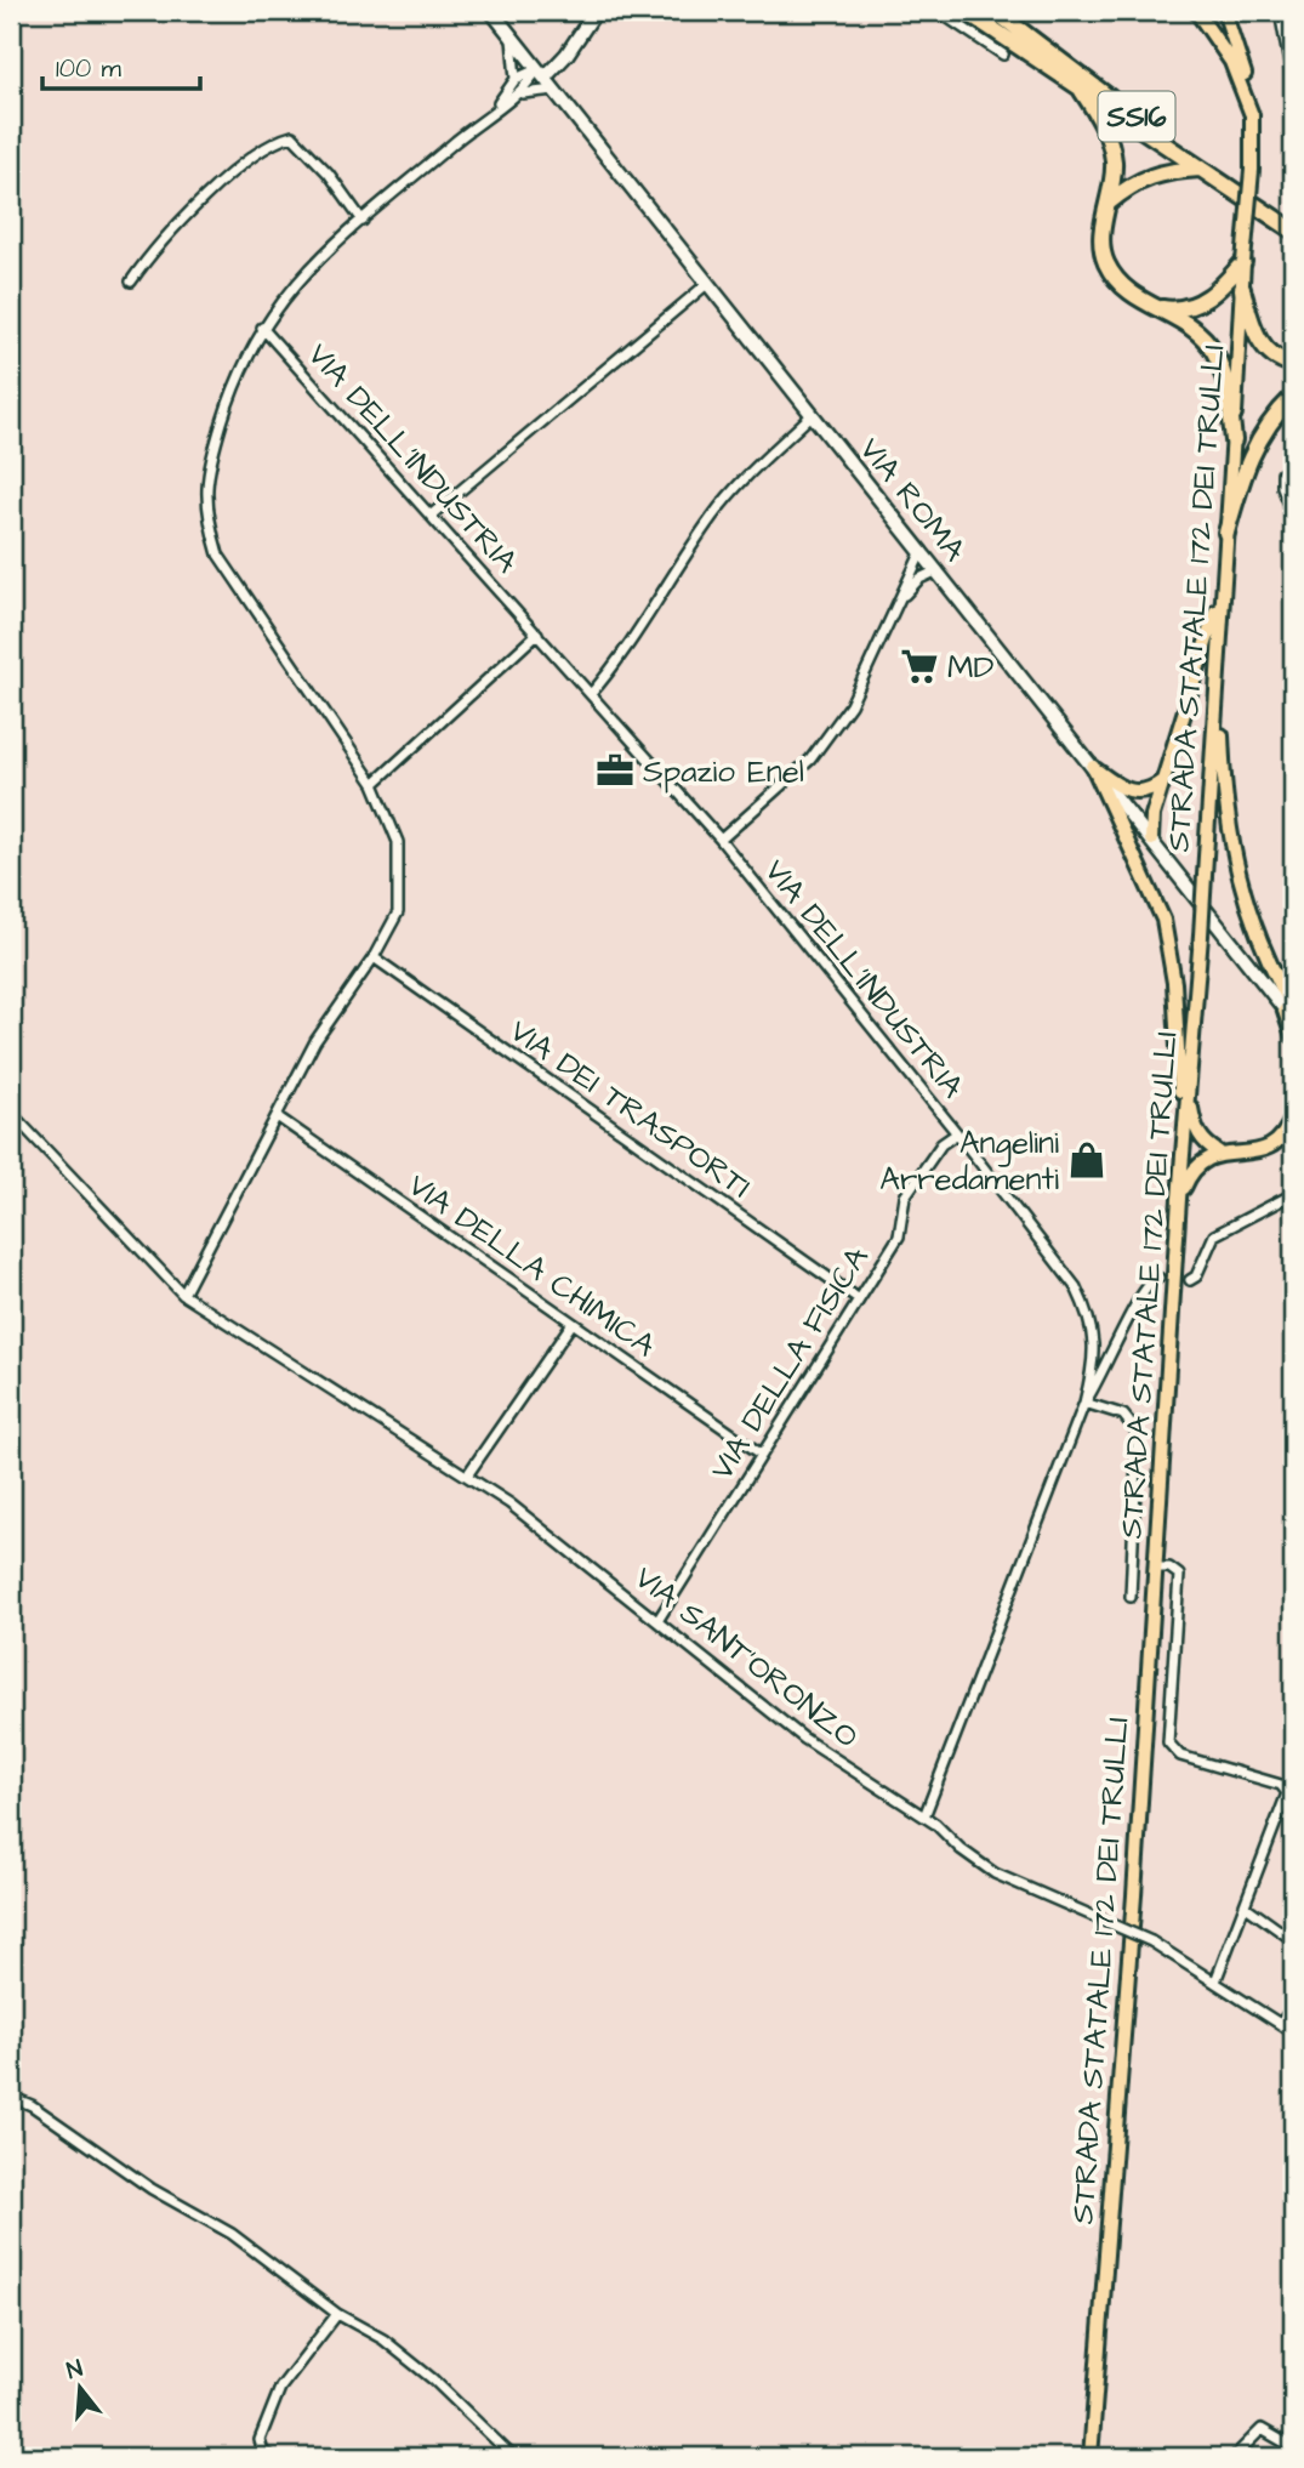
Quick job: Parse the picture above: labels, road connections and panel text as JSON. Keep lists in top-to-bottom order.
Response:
{
  "streets": {
    "highway": ["SS16"],
    "main road": ["STRADA STATALE 172 DEI TRULLI"],
    "street": [
      "VIA DELL'INDUSTRIA",
      "VIA ROMA",
      "VIA DEI TRASPORTI",
      "VIA DELLA CHIMICA",
      "VIA DELLA FISICA",
      "VIA SANT'ORONZO"
    ]
  },
  "crossings": [
    ["VIA DELL'INDUSTRIA", "VIA DELLA FISICA"],
    ["VIA DELL'INDUSTRIA", "VIA SANT'ORONZO"],
    ["VIA DEI TRASPORTI", "VIA DELLA FISICA"],
    ["VIA DELLA CHIMICA", "VIA DELLA FISICA"],
    ["VIA DELLA FISICA", "VIA SANT'ORONZO"]
  ],
  "places": {
    "supermarket": ["MD"],
    "office": ["Spazio Enel"],
    "shop": ["Angelini Arredamenti"]
  },
  "scale_bar": "100 m",
  "north": "top"
}
